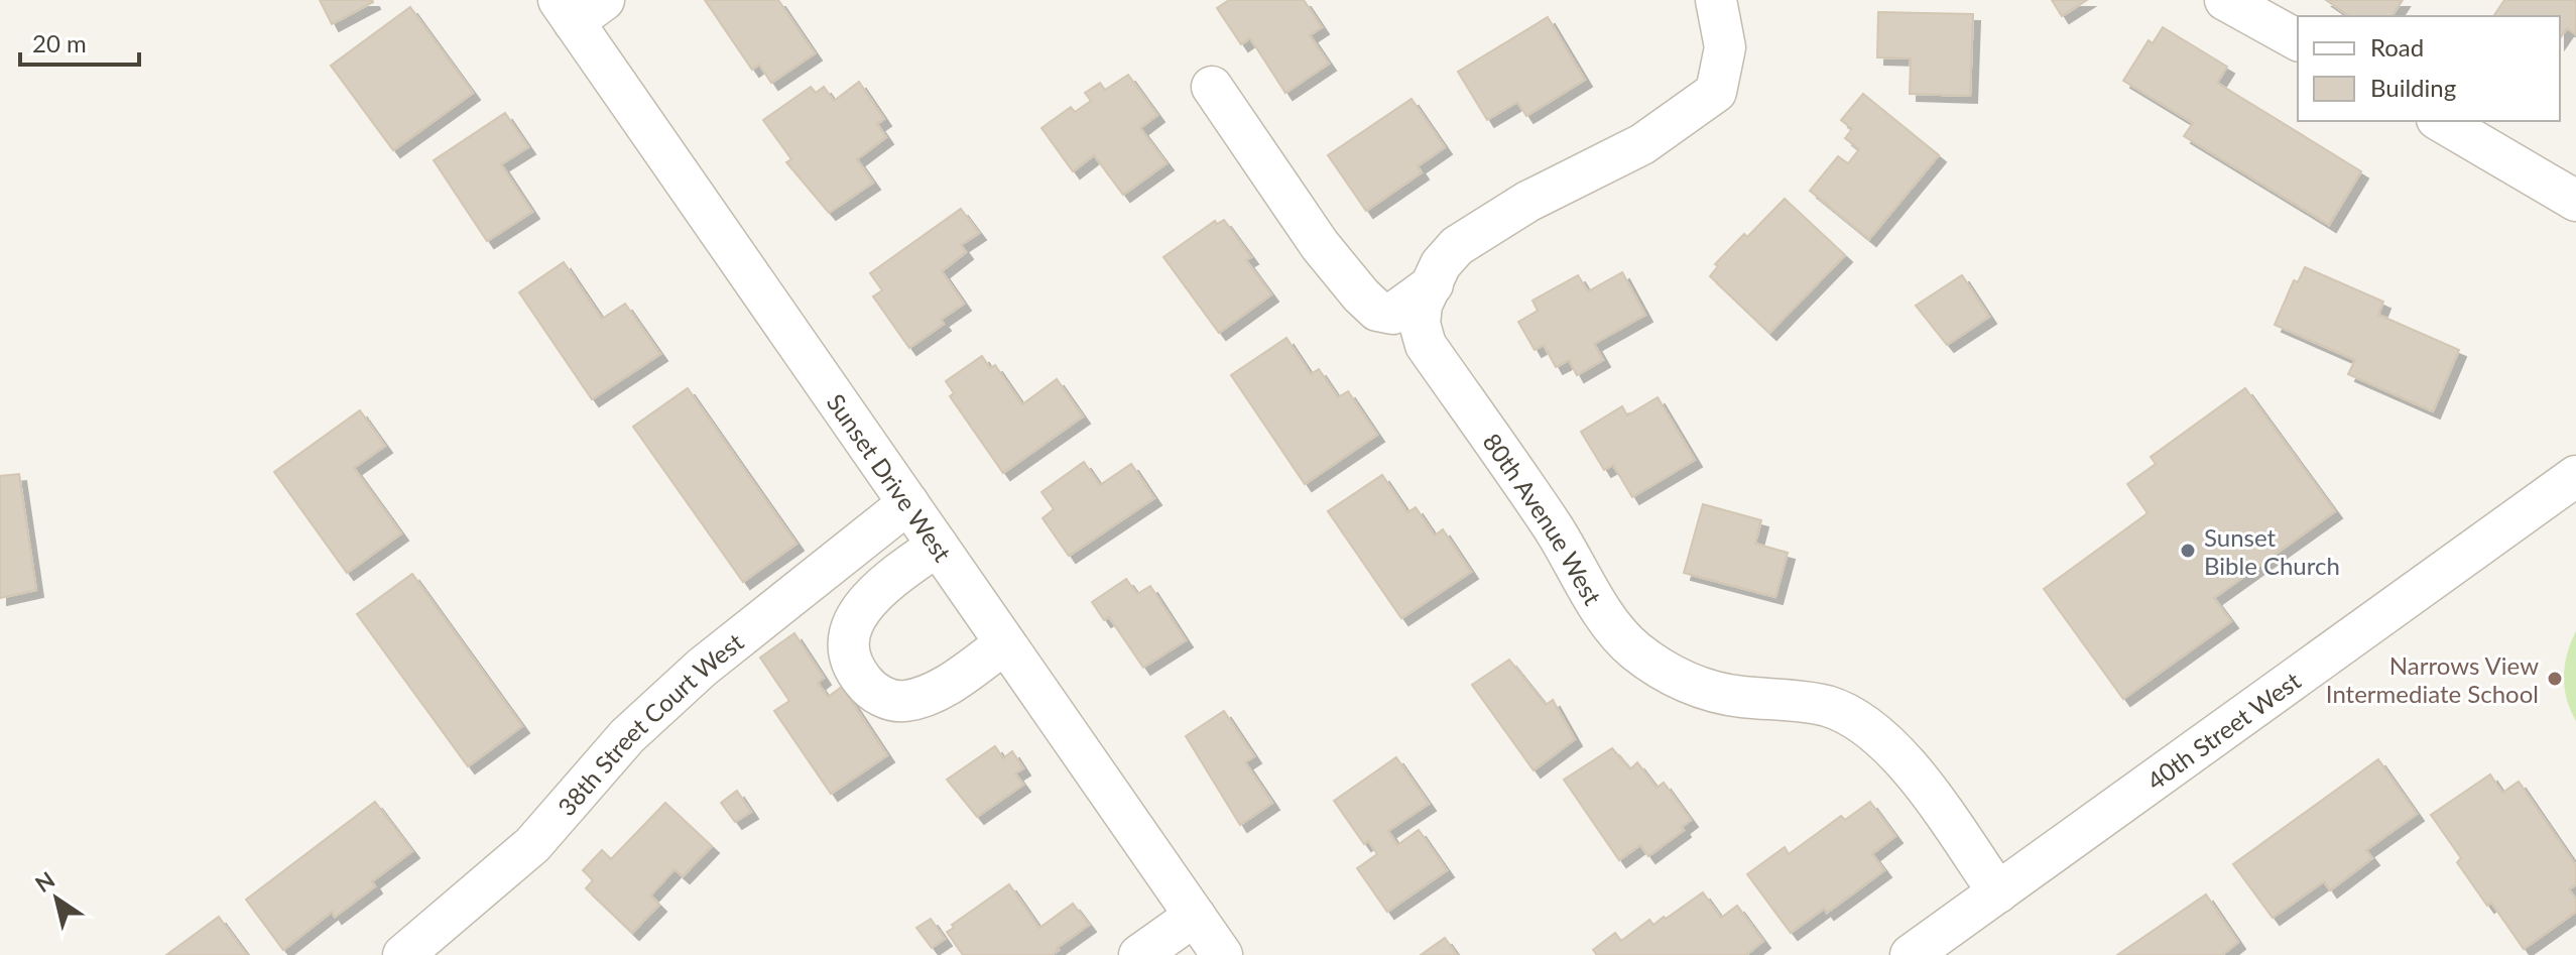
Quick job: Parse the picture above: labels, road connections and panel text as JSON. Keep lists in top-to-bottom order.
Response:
{
  "streets": {
    "street": [
      "Sunset Drive West",
      "80th Avenue West",
      "38th Street Court West",
      "40th Street West"
    ]
  },
  "crossings": [
    ["Sunset Drive West", "38th Street Court West"],
    ["80th Avenue West", "40th Street West"]
  ],
  "places": ["Sunset Bible Church", "Narrows View Intermediate School"],
  "legend": ["Road", "Building"],
  "scale_bar": "20 m",
  "north": "top left"
}
